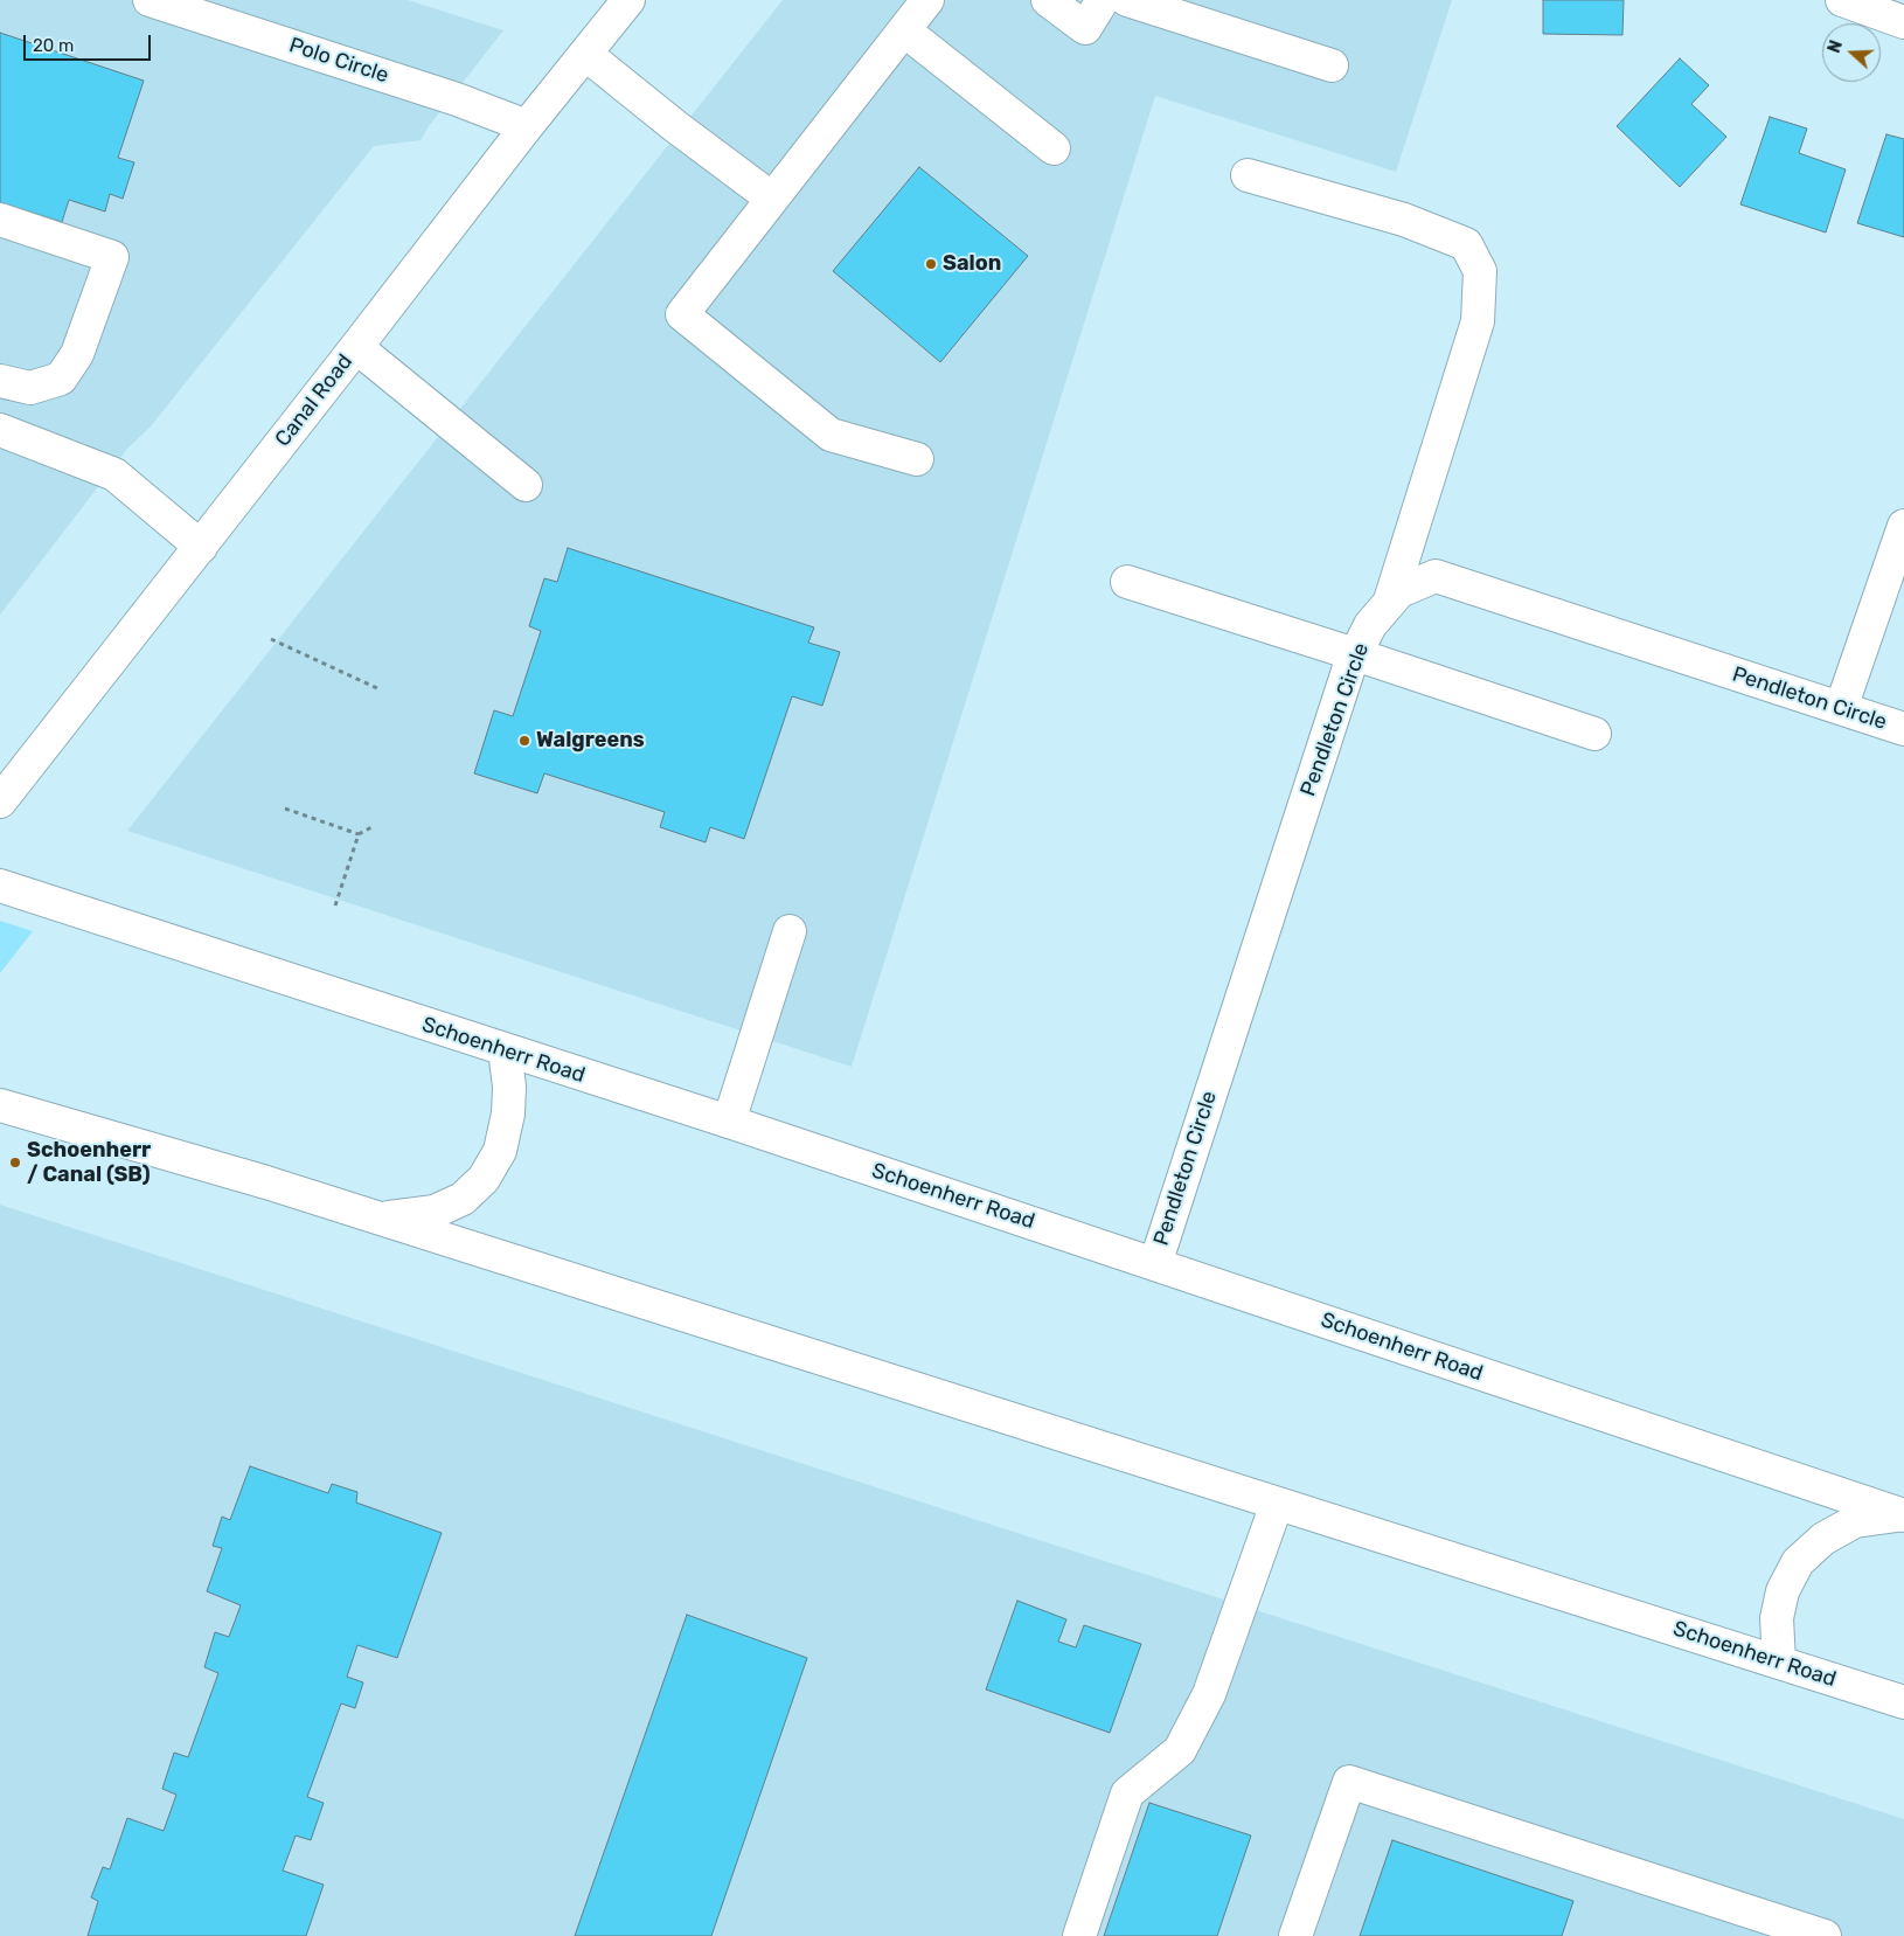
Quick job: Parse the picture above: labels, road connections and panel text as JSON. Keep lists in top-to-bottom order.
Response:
{
  "streets": {
    "main road": [
      "Polo Circle",
      "Canal Road",
      "Pendleton Circle",
      "Schoenherr Road"
    ]
  },
  "crossings": [
    ["Polo Circle", "Canal Road"],
    ["Pendleton Circle", "Schoenherr Road"]
  ],
  "places": ["Salon", "Walgreens", "Schoenherr / Canal (SB)"],
  "scale_bar": "20 m",
  "north": "left"
}
